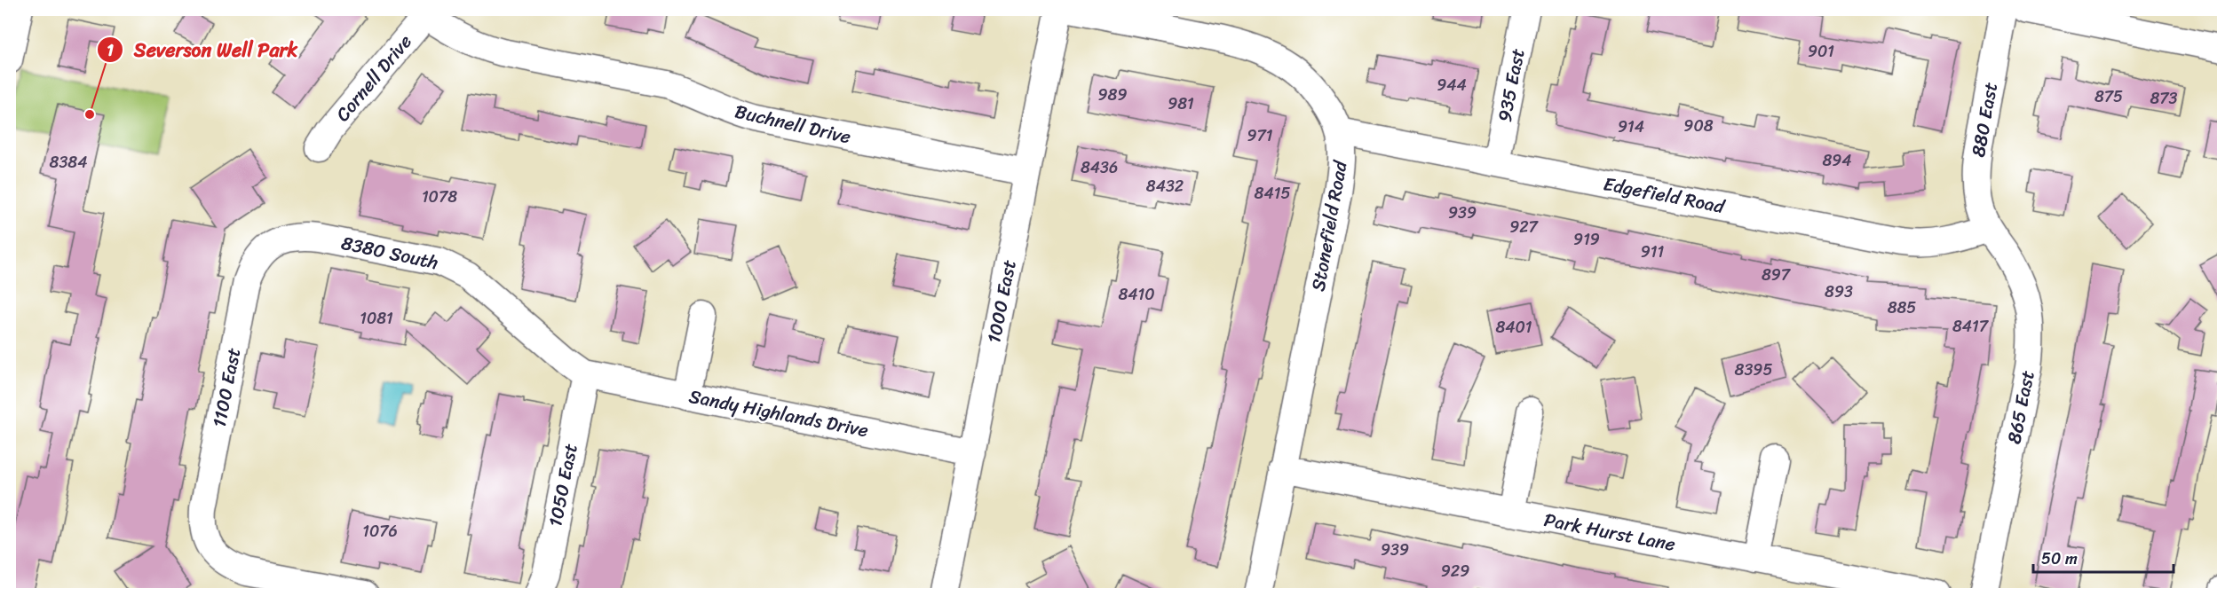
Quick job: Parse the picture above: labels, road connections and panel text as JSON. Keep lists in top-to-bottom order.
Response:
{
  "streets": {
    "street": [
      "Cornell Drive",
      "935 East",
      "880 East",
      "Buchnell Drive",
      "Edgefield Road",
      "Stonefield Road",
      "8380 South",
      "1000 East",
      "1100 East",
      "865 East",
      "Sandy Highlands Drive",
      "1050 East",
      "Park Hurst Lane"
    ]
  },
  "crossings": [
    ["Cornell Drive", "Buchnell Drive"],
    ["935 East", "Edgefield Road"],
    ["880 East", "Edgefield Road"],
    ["880 East", "865 East"],
    ["Buchnell Drive", "1000 East"],
    ["Edgefield Road", "Stonefield Road"],
    ["Edgefield Road", "865 East"],
    ["Stonefield Road", "Park Hurst Lane"],
    ["8380 South", "1100 East"],
    ["8380 South", "Sandy Highlands Drive"],
    ["8380 South", "1050 East"],
    ["1000 East", "Sandy Highlands Drive"],
    ["Sandy Highlands Drive", "1050 East"]
  ],
  "places": ["Severson Well Park"],
  "house_numbers": [
    "901",
    "944",
    "989",
    "875",
    "873",
    "981",
    "908",
    "914",
    "971",
    "894",
    "8384",
    "8436",
    "8432",
    "8415",
    "1078",
    "939",
    "927",
    "919",
    "911",
    "897",
    "893",
    "8410",
    "885",
    "1081",
    "8417",
    "8401",
    "8395",
    "1076",
    "939",
    "929"
  ],
  "scale_bar": "50 m"
}
